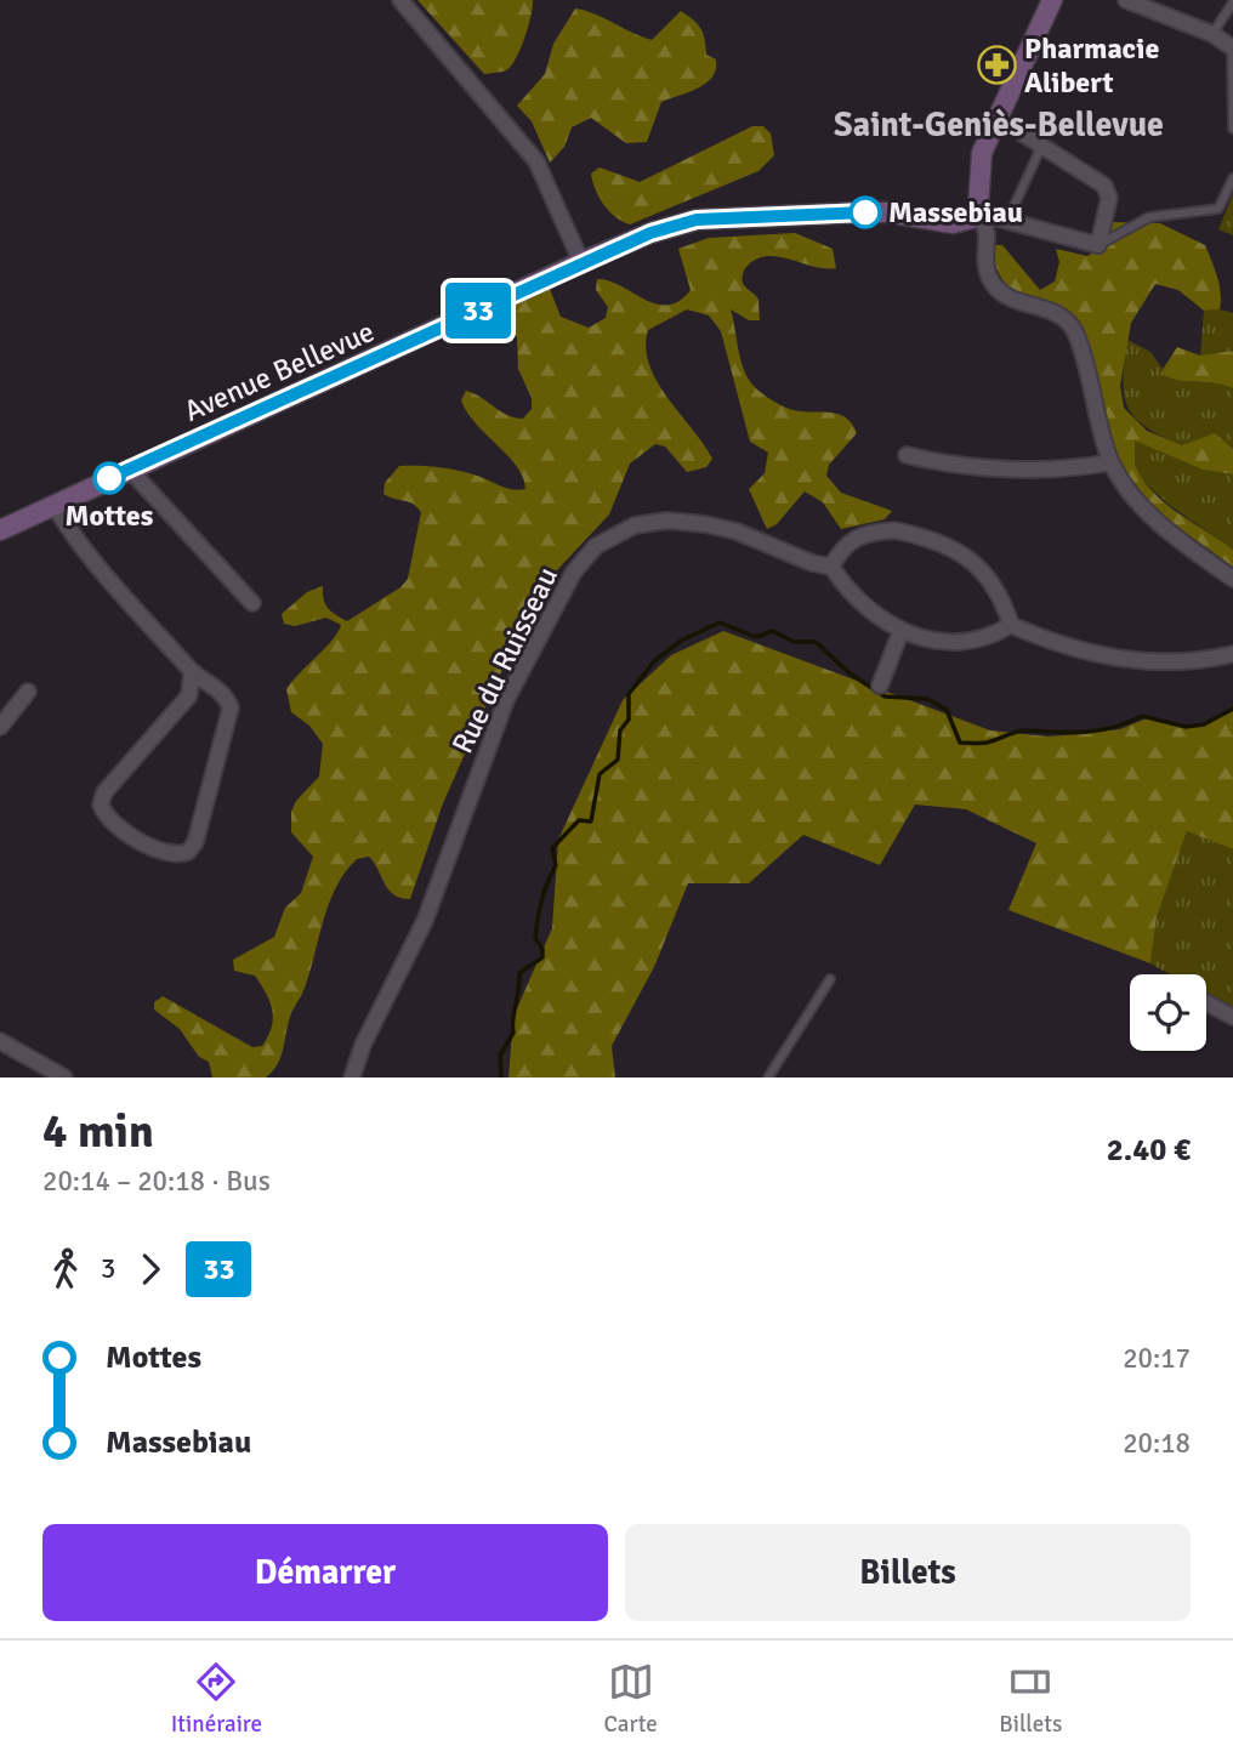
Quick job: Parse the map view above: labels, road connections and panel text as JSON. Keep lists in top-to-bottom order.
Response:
{
  "streets": {
    "main road": ["Avenue Bellevue"],
    "street": ["Rue du Ruisseau"]
  },
  "districts": ["Saint-Geniès-Bellevue"],
  "places": {
    "pharmacy": ["Pharmacie Alibert"],
    "other": ["Massebiau", "Mottes"]
  },
  "lines": ["bus line 33"],
  "page": {
    "on_map": "33",
    "heading": ["4 min", "20:14 – 20:18 · Bus", "2.40 €"],
    "legs": ["3", "33"],
    "list": [
      {
        "name": "Mottes",
        "value": "20:17"
      },
      {
        "name": "Massebiau",
        "value": "20:18"
      }
    ],
    "buttons": ["Démarrer", "Billets"],
    "tabs": ["Itinéraire", "Carte", "Billets"]
  }
}
